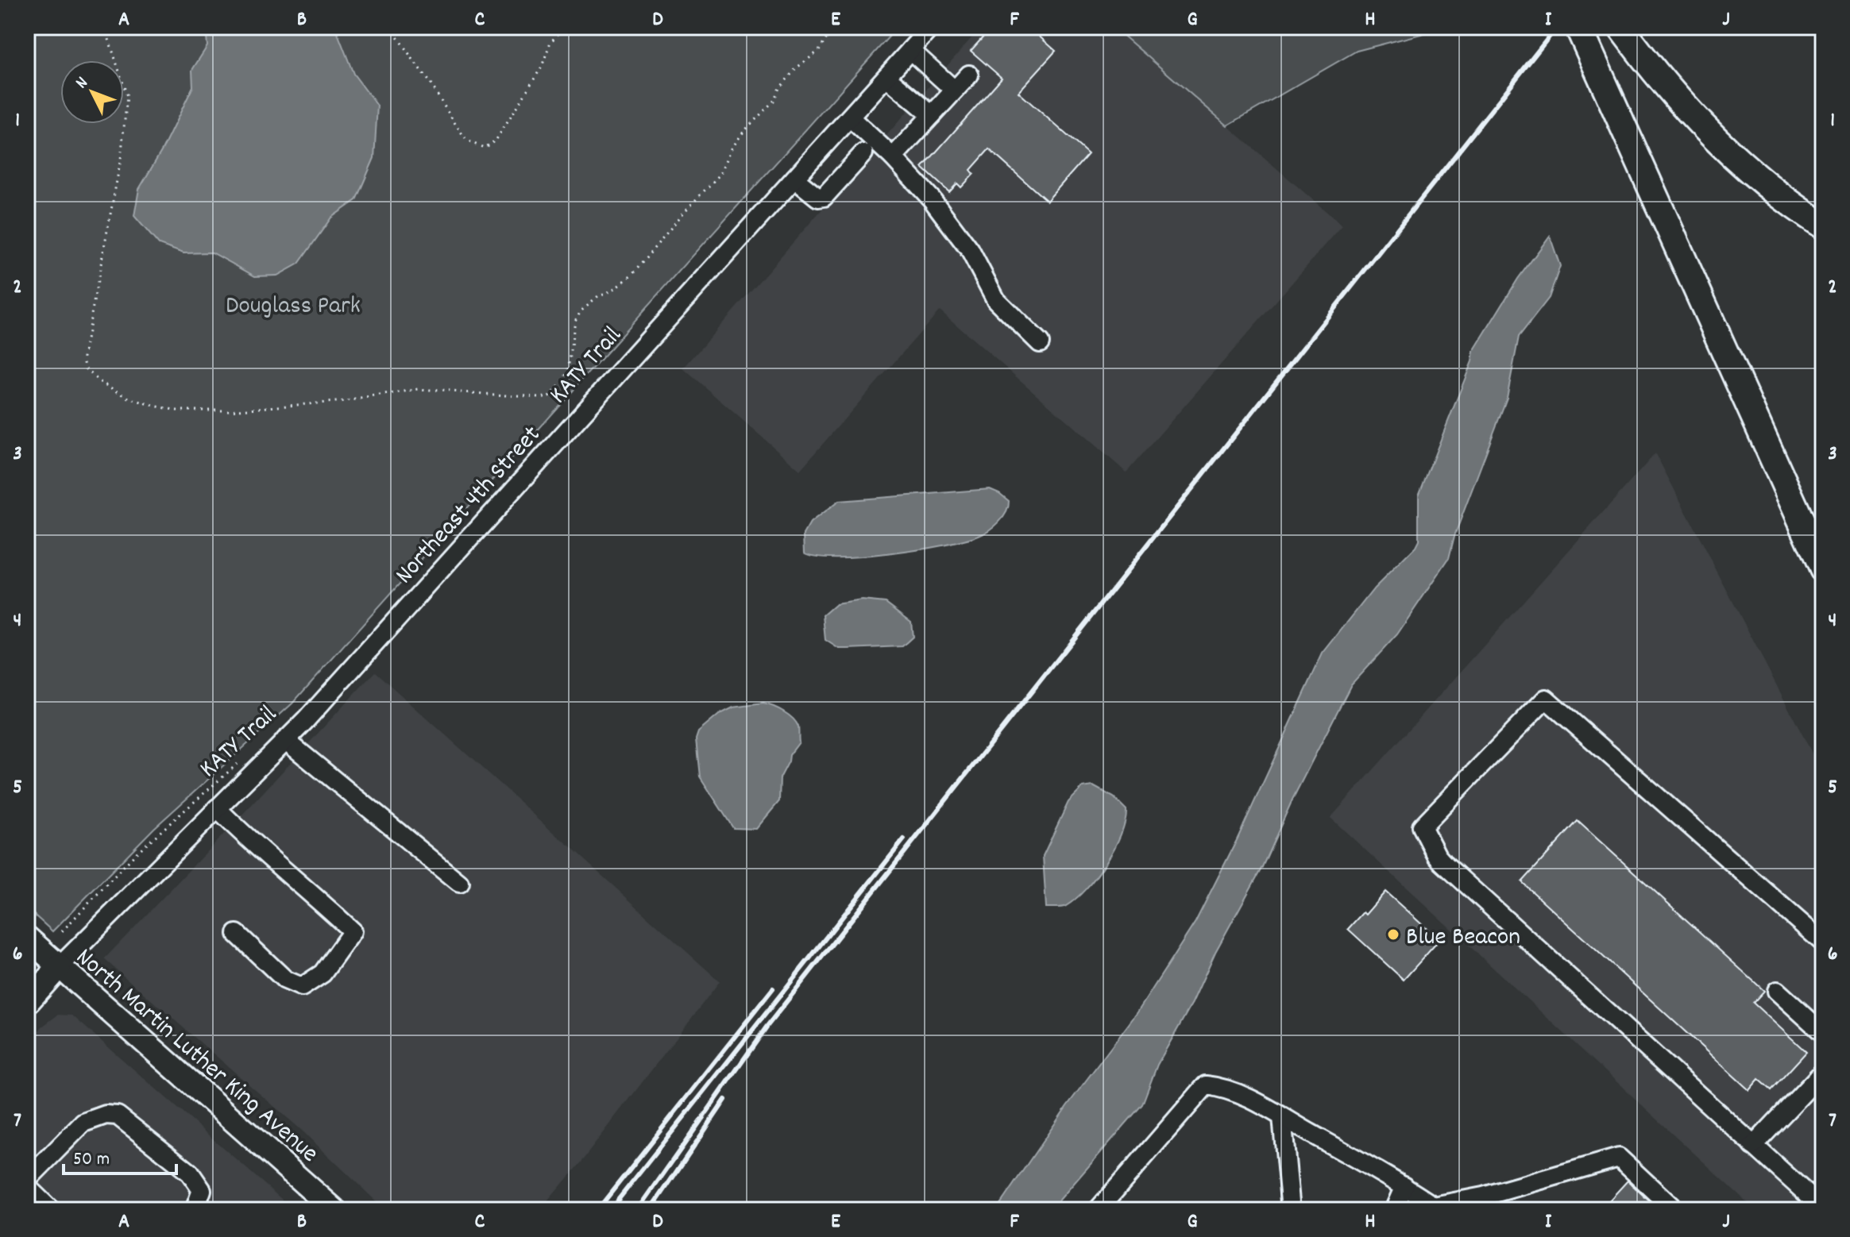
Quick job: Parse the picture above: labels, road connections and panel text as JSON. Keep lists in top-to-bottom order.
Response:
{
  "streets": {
    "main road": ["Northeast 4th Street", "North Martin Luther King Avenue"],
    "path": ["KATY Trail"]
  },
  "crossings": [
    ["Northeast 4th Street", "North Martin Luther King Avenue"]
  ],
  "parks": ["Douglass Park"],
  "places": ["Blue Beacon"],
  "scale_bar": "50 m",
  "north": "top left",
  "grid": {
    "columns": [
      "A",
      "B",
      "C",
      "D",
      "E",
      "F",
      "G",
      "H",
      "I",
      "J"
    ],
    "rows": [
      "1",
      "2",
      "3",
      "4",
      "5",
      "6",
      "7"
    ]
  }
}
